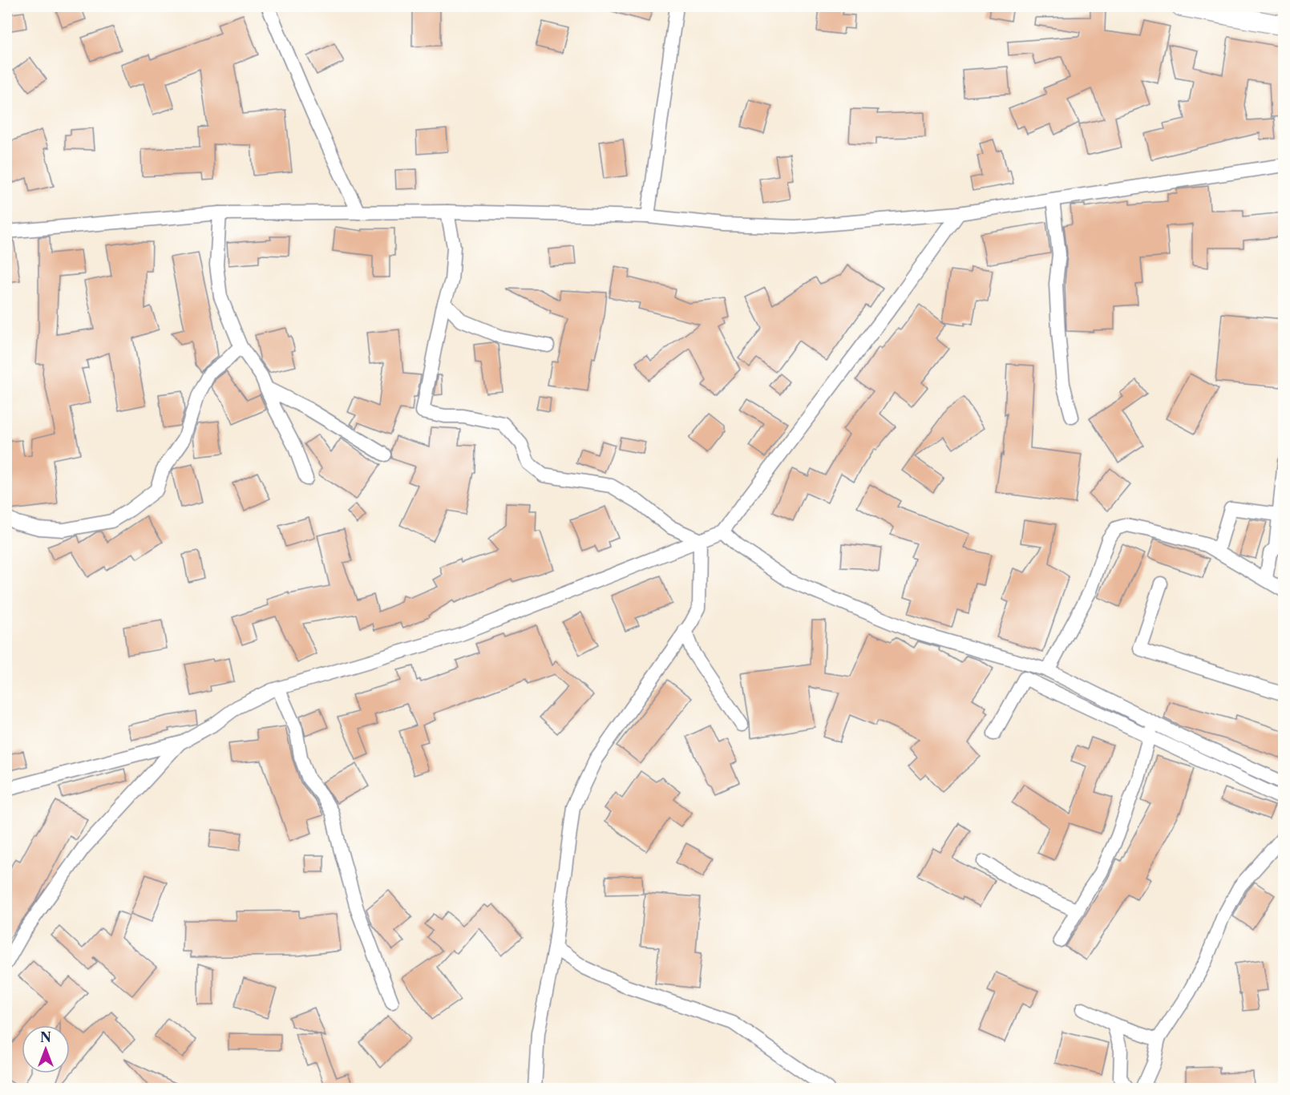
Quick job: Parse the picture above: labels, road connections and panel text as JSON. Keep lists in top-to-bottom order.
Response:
{
  "north": "top"
}
